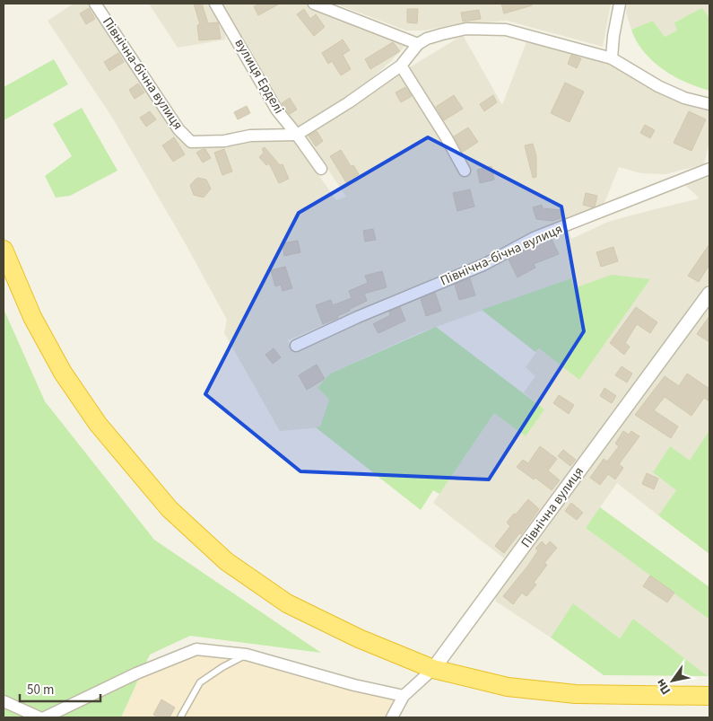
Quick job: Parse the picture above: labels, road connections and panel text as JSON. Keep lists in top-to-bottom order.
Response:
{
  "streets": {
    "street": ["Північна-бічна вулиця", "вулиця Ерделі", "Північна вулиця"]
  },
  "crossings": [
    ["Північна-бічна вулиця", "вулиця Ерделі"]
  ],
  "scale_bar": "50 m",
  "north": "bottom left"
}
